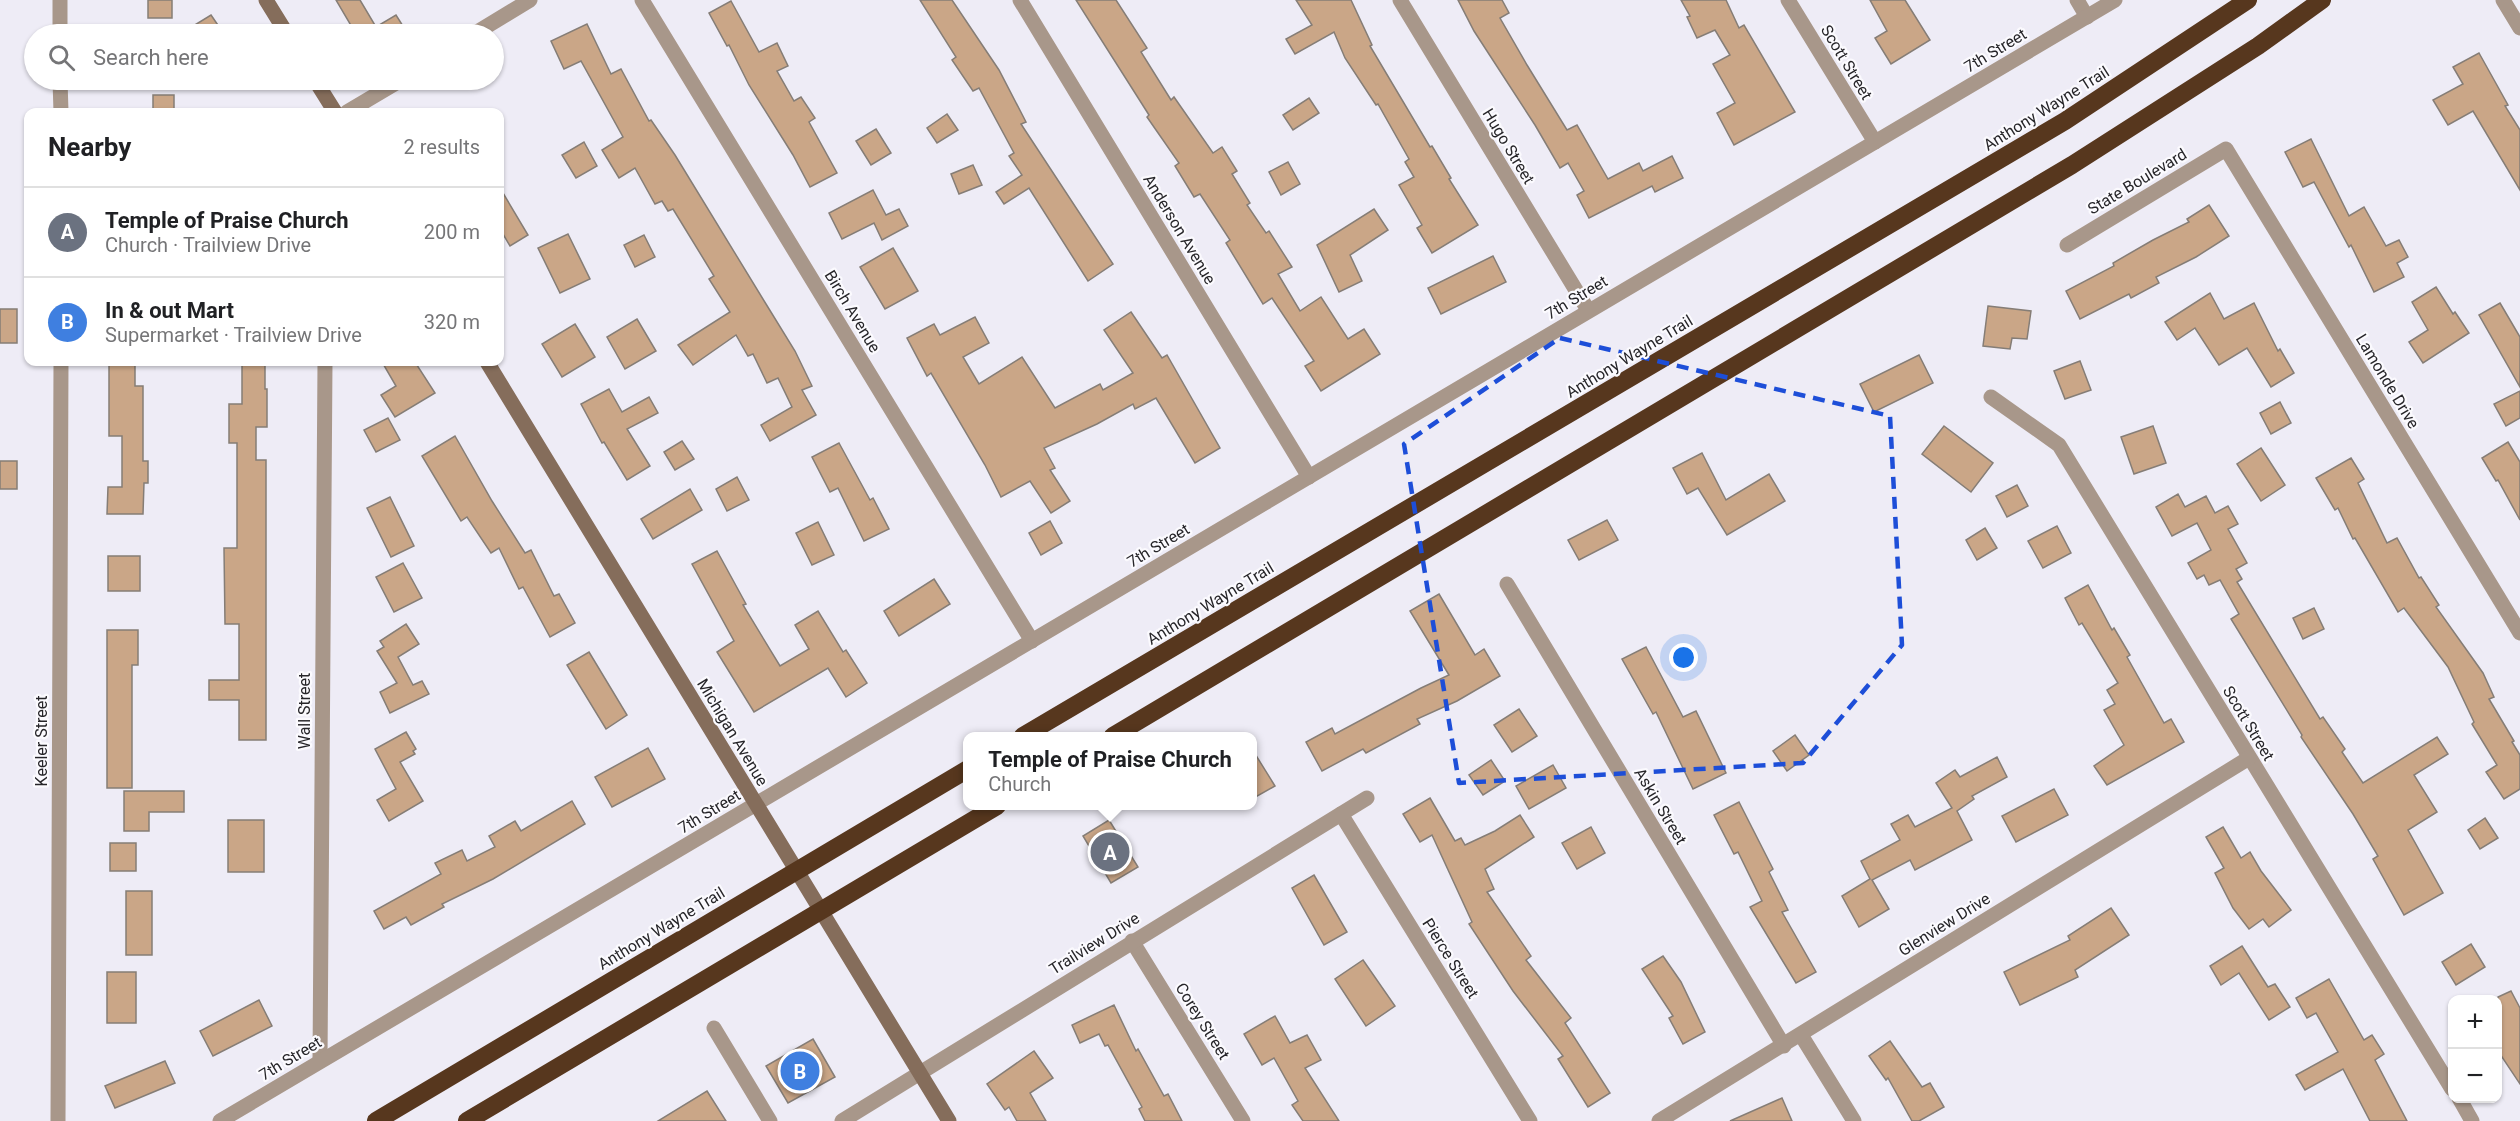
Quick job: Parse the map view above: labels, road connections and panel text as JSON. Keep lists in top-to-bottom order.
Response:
{
  "streets": {
    "highway": ["Anthony Wayne Trail"],
    "street": [
      "7th Street",
      "Scott Street",
      "Hugo Street",
      "State Boulevard",
      "Anderson Avenue",
      "Birch Avenue",
      "Lamonde Drive",
      "Wall Street",
      "Michigan Avenue",
      "Keeler Street",
      "Askin Street",
      "Glenview Drive",
      "Trailview Drive",
      "Pierce Street",
      "Corey Street"
    ]
  },
  "crossings": [
    ["7th Street", "Scott Street"],
    ["7th Street", "Hugo Street"],
    ["7th Street", "Anderson Avenue"],
    ["7th Street", "Birch Avenue"],
    ["7th Street", "Wall Street"],
    ["7th Street", "Michigan Avenue"],
    ["Scott Street", "Glenview Drive"],
    ["Anthony Wayne Trail", "Michigan Avenue"],
    ["State Boulevard", "Lamonde Drive"],
    ["Michigan Avenue", "Trailview Drive"],
    ["Askin Street", "Glenview Drive"],
    ["Trailview Drive", "Pierce Street"],
    ["Trailview Drive", "Corey Street"]
  ],
  "page": {
    "search": "Search here",
    "heading": ["Nearby", "2 results"],
    "list": [
      {
        "mark": "A",
        "name": "Temple of Praise Church",
        "note": "Church · Trailview Drive",
        "value": "200 m"
      },
      {
        "mark": "B",
        "name": "In & out Mart",
        "note": "Supermarket · Trailview Drive",
        "value": "320 m"
      }
    ],
    "popup": ["Temple of Praise Church", "Church"],
    "pins": ["A", "B"],
    "map_buttons": ["+", "−"]
  }
}
